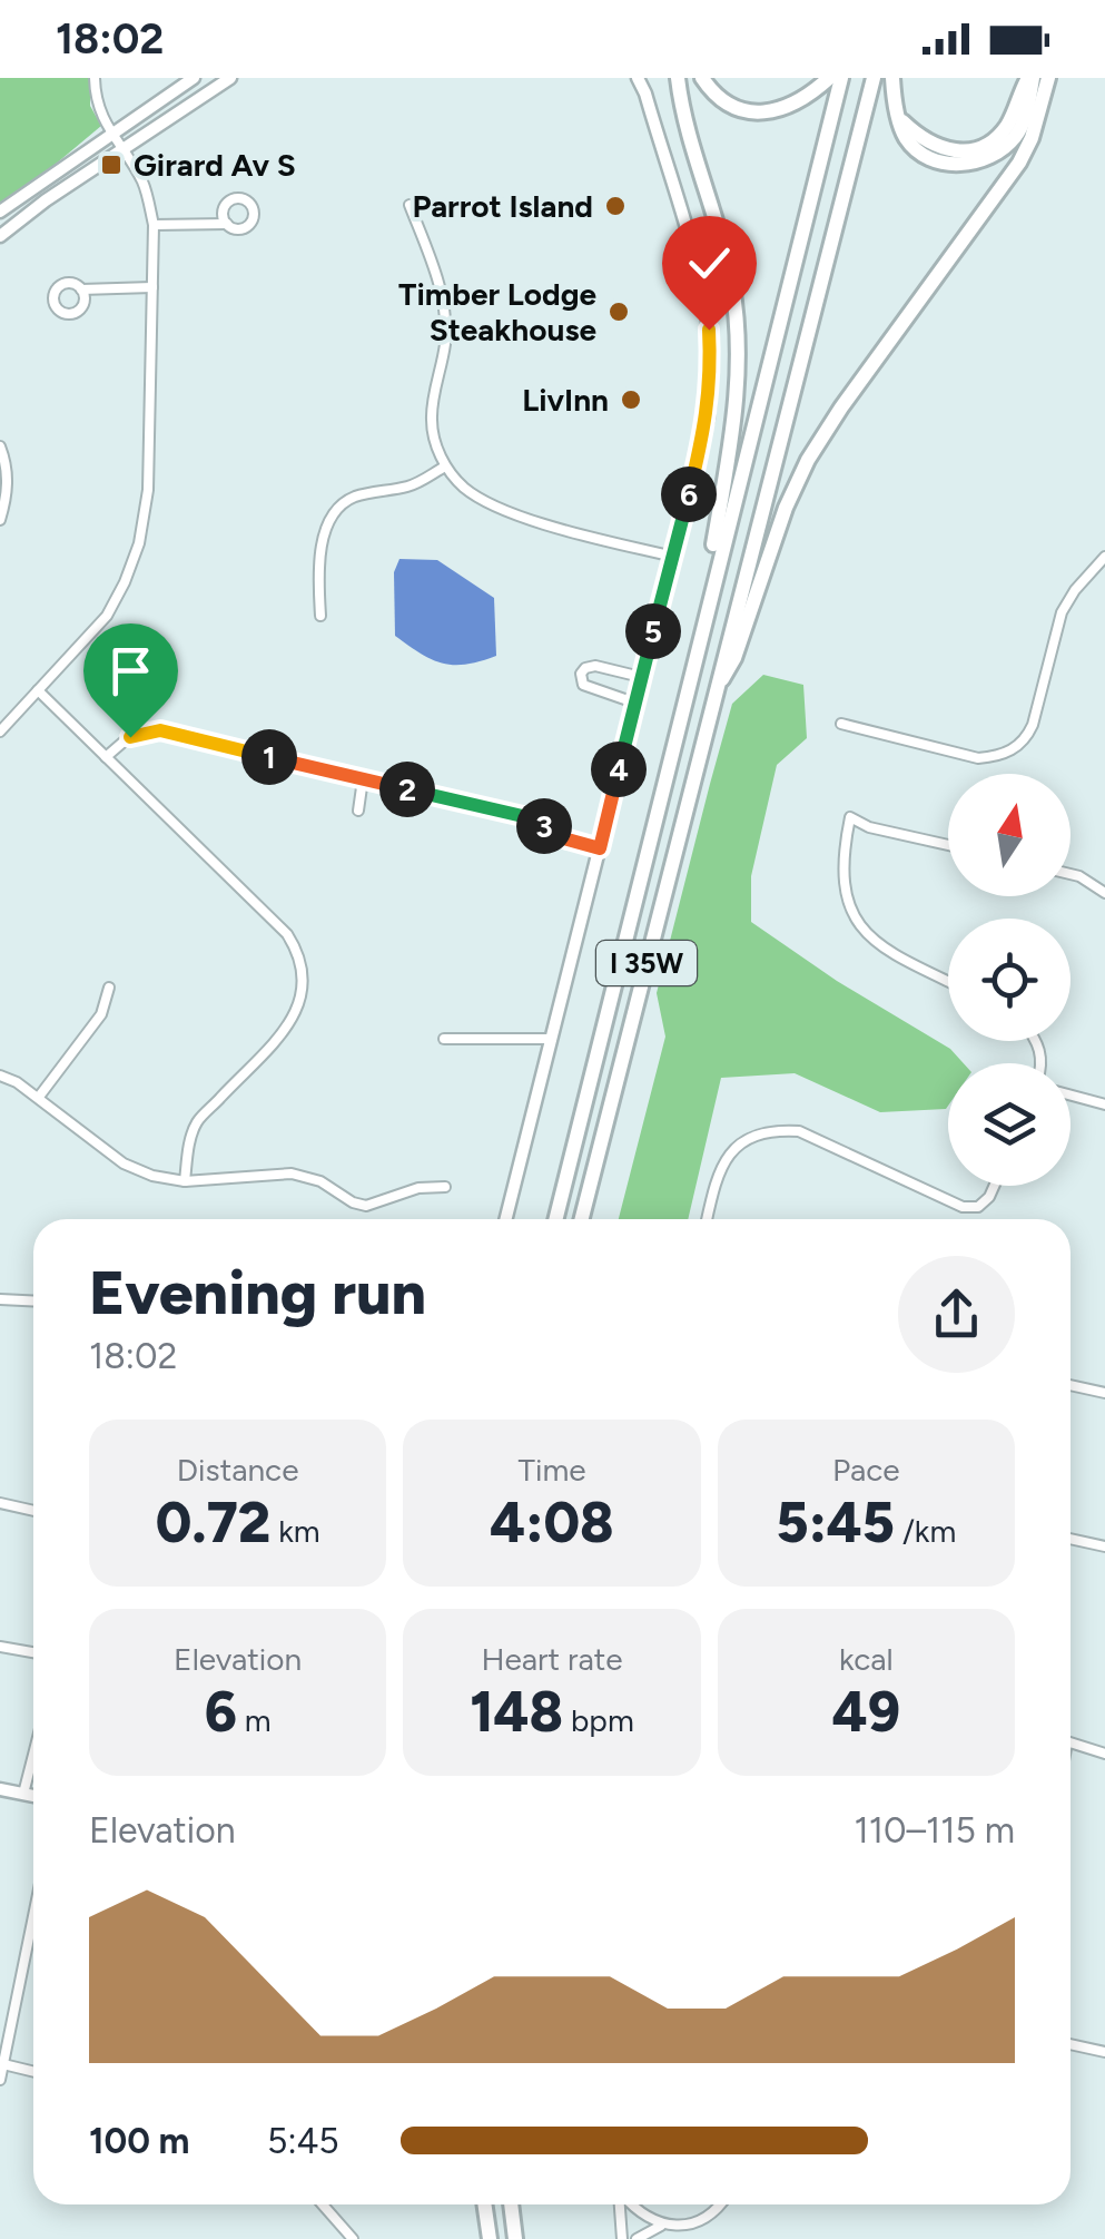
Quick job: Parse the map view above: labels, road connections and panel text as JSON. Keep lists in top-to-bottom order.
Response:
{
  "streets": {
    "highway": ["I 35W"]
  },
  "places": {
    "transit": ["Girard Av S"],
    "other": ["Parrot Island", "Timber Lodge Steakhouse", "LivInn"]
  },
  "north": "top",
  "page": {
    "status": "18:02",
    "pins": [
      "6",
      "5",
      "1",
      "4",
      "2",
      "3"
    ],
    "heading": ["Evening run", "18:02"],
    "stats": [
      ["Distance", "0.72 km"],
      ["Time", "4:08"],
      ["Pace", "5:45 /km"],
      ["Elevation", "6 m"],
      ["Heart rate", "148 bpm"],
      ["kcal", "49"]
    ],
    "chart": ["Elevation", "110–115 m"],
    "list": [
      {
        "name": "100 m",
        "note": "5:45"
      }
    ]
  }
}
